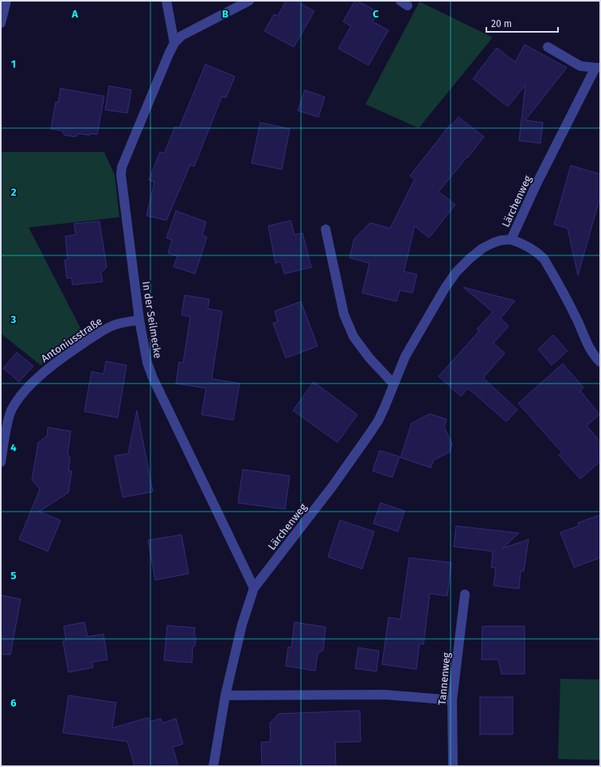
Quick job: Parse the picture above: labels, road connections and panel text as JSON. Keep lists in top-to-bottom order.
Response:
{
  "streets": {
    "street": [
      "Lärchenweg",
      "In der Seilmecke",
      "Antoniusstraße",
      "Tannenweg"
    ]
  },
  "crossings": [
    ["Lärchenweg", "In der Seilmecke"],
    ["In der Seilmecke", "Antoniusstraße"]
  ],
  "scale_bar": "20 m",
  "grid": {
    "columns": ["A", "B", "C"],
    "rows": [
      "1",
      "2",
      "3",
      "4",
      "5",
      "6"
    ]
  }
}
